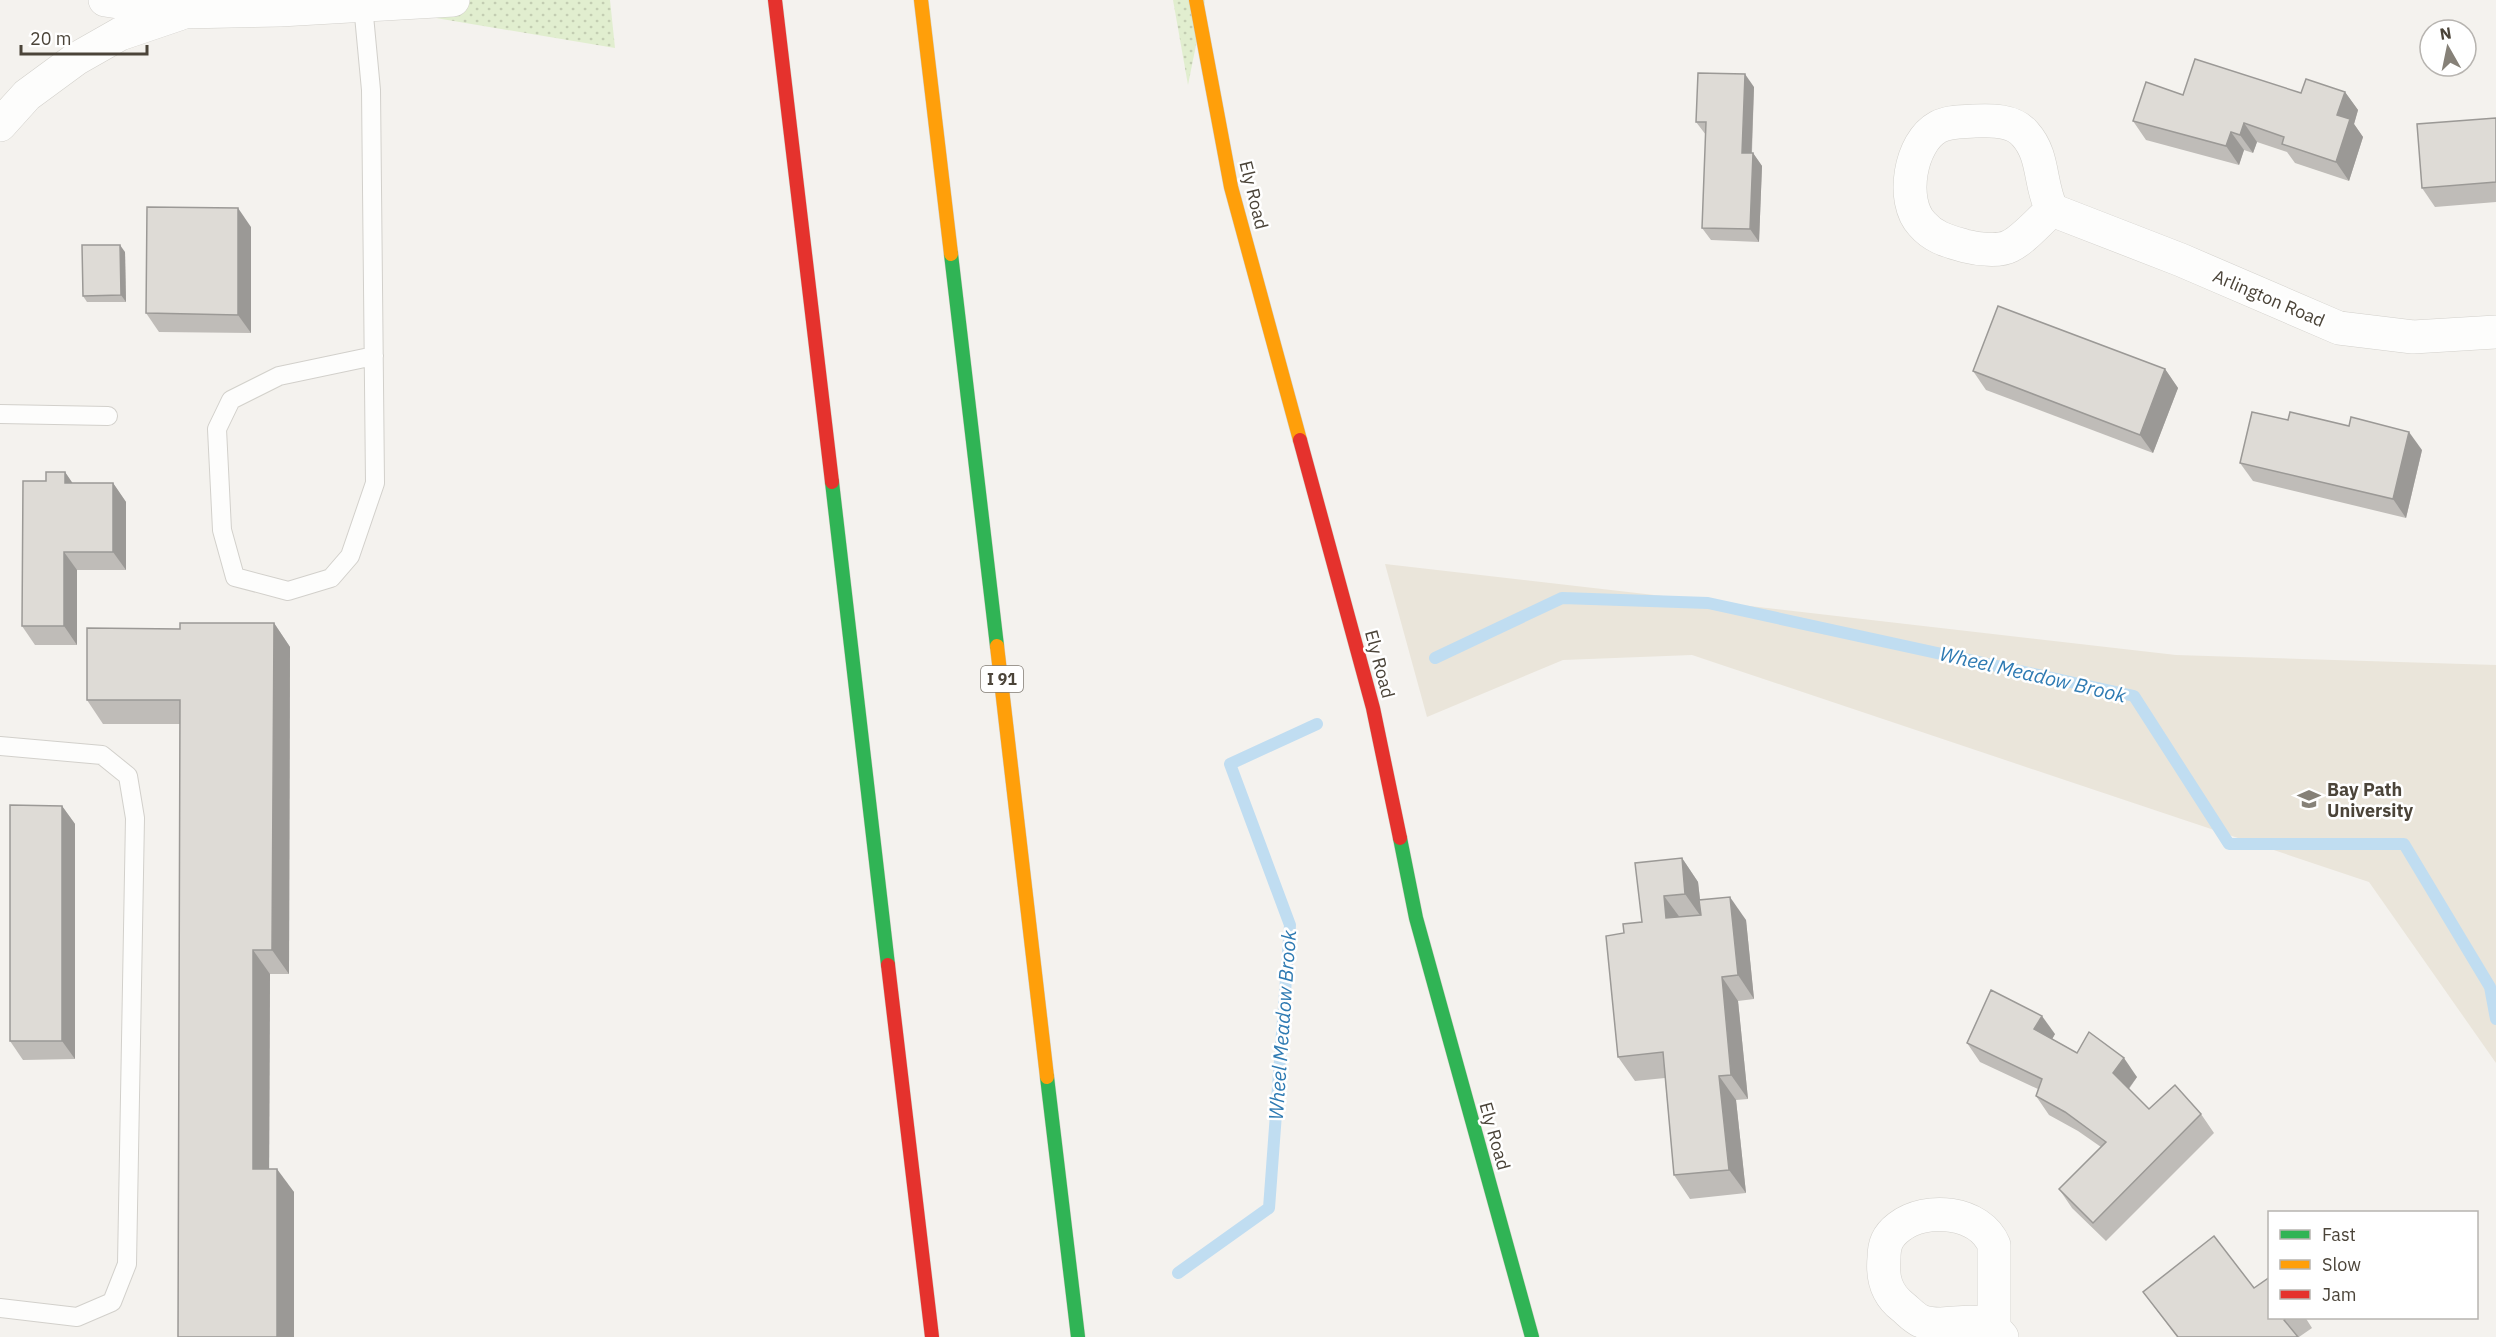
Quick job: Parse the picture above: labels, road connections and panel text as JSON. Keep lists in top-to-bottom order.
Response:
{
  "streets": {
    "main road": ["Ely Road", "I 91"],
    "street": ["Arlington Road"]
  },
  "water": ["Wheel Meadow Brook"],
  "places": {
    "school or university": ["Bay Path University"]
  },
  "legend": ["Fast", "Slow", "Jam"],
  "scale_bar": "20 m",
  "north": "top"
}
